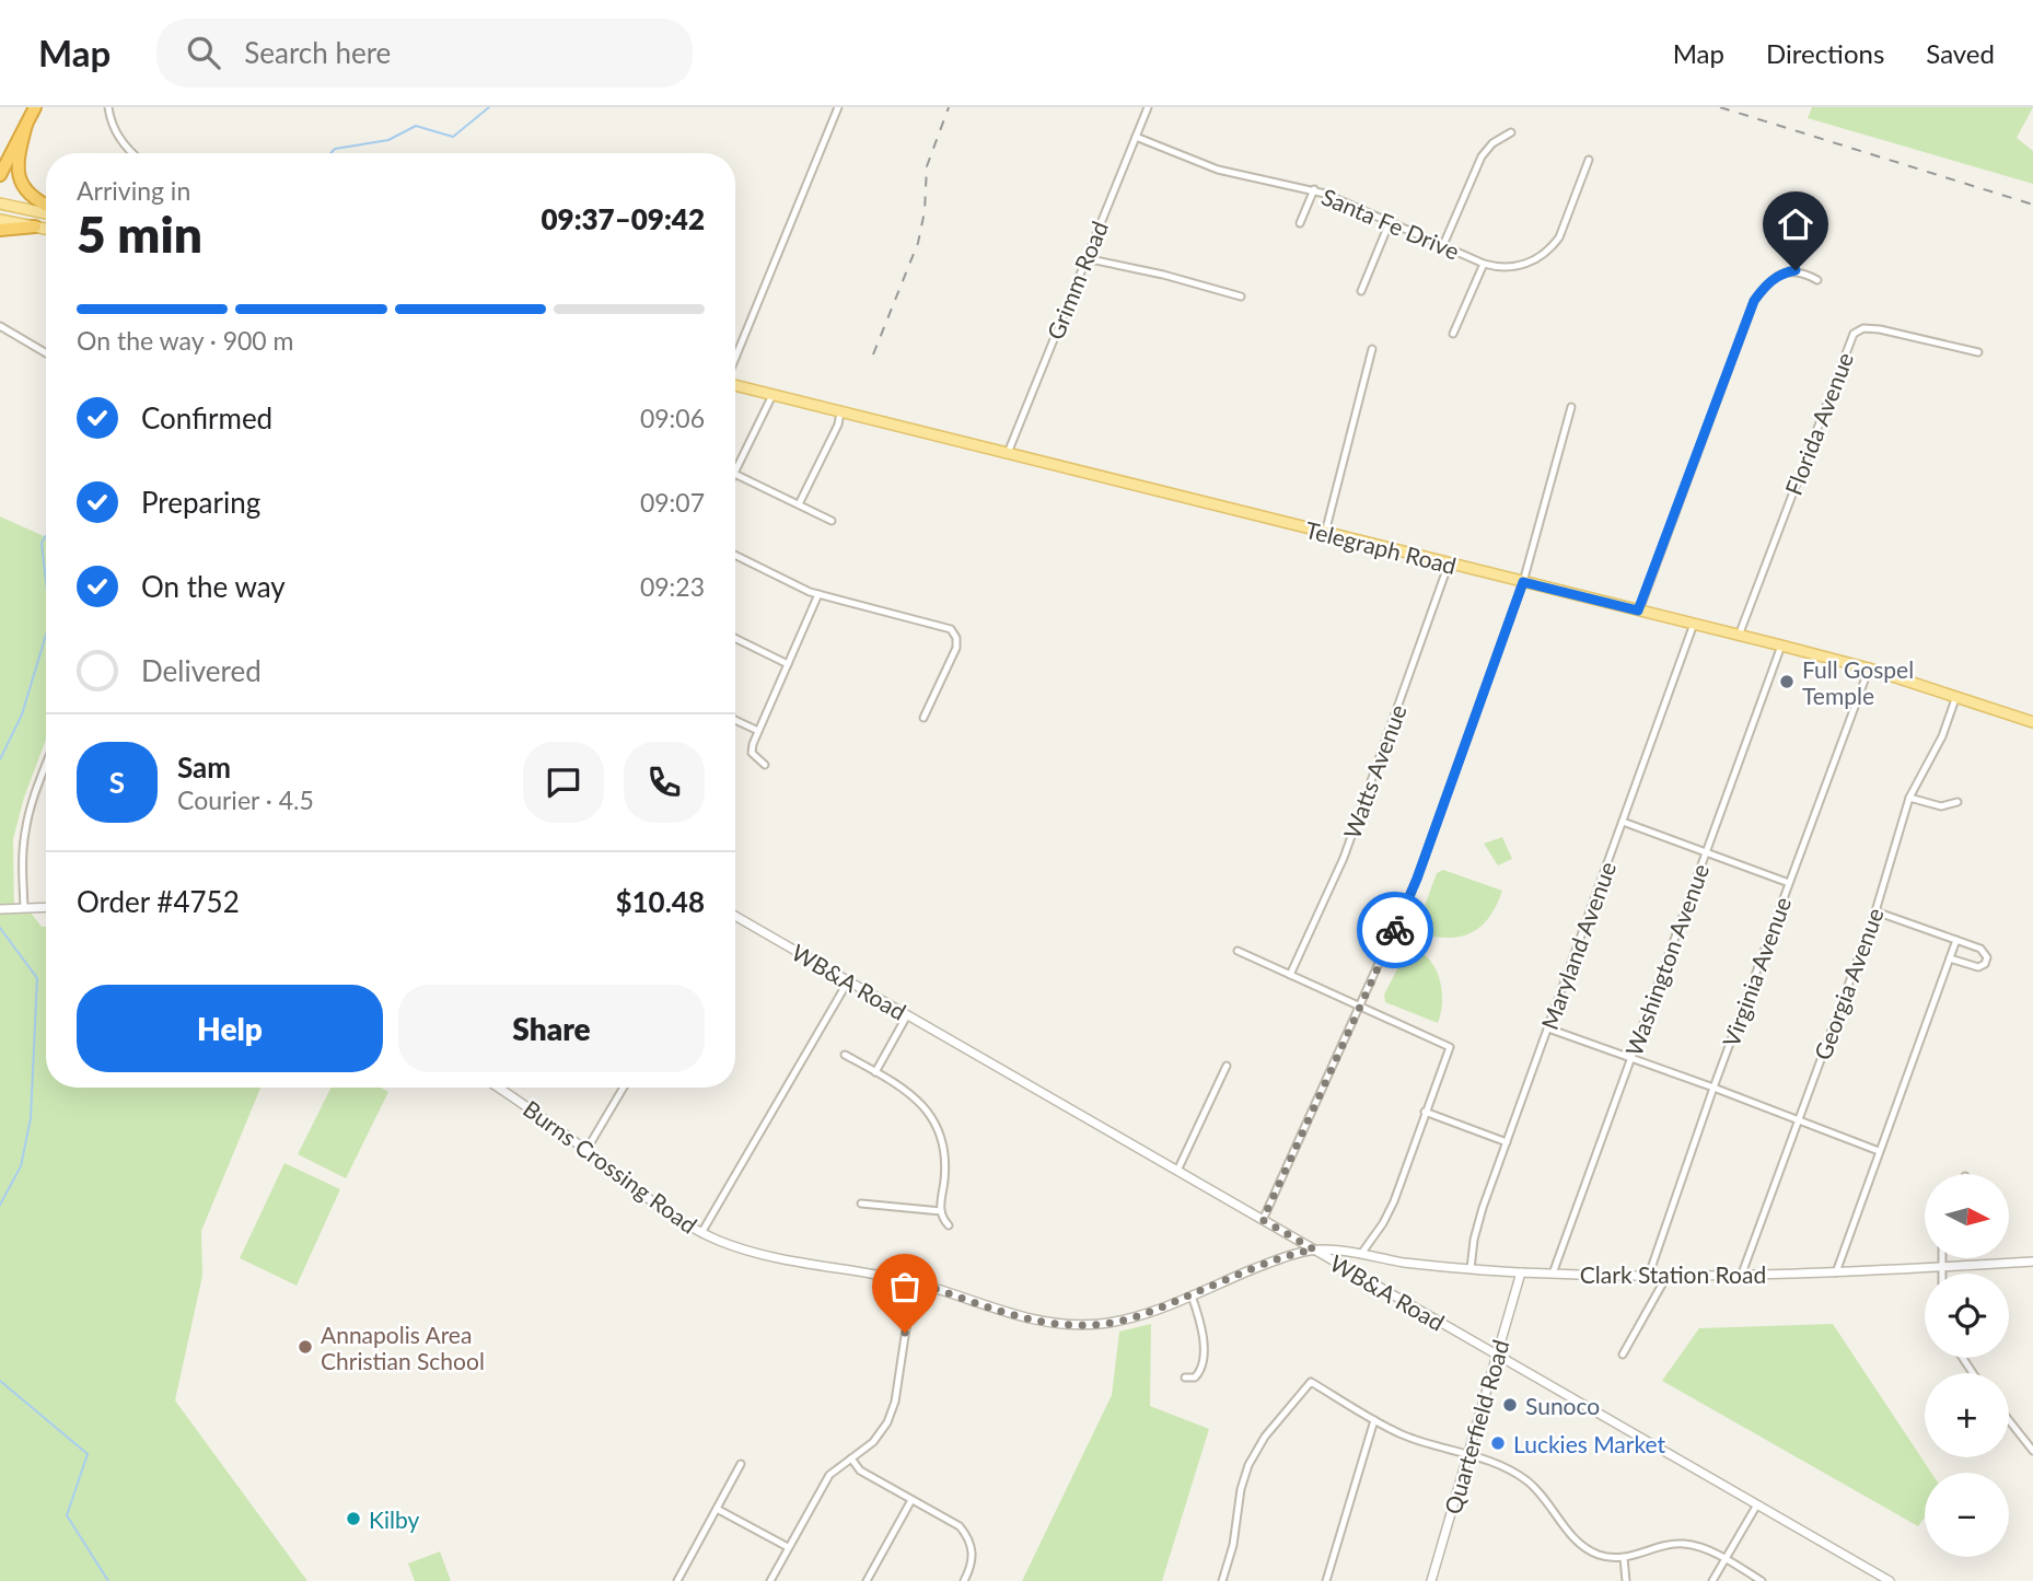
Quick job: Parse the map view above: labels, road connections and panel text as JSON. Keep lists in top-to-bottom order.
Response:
{
  "streets": {
    "main road": ["Telegraph Road"],
    "street": [
      "Santa Fe Drive",
      "Grimm Road",
      "Florida Avenue",
      "Watts Avenue",
      "Maryland Avenue",
      "Washington Avenue",
      "Virginia Avenue",
      "WB&A Road",
      "Georgia Avenue",
      "Burns Crossing Road",
      "Clark Station Road",
      "Quarterfield Road"
    ]
  },
  "crossings": [
    ["Santa Fe Drive", "Grimm Road"],
    ["Grimm Road", "Telegraph Road"],
    ["Florida Avenue", "Telegraph Road"],
    ["Telegraph Road", "Watts Avenue"],
    ["Telegraph Road", "Maryland Avenue"],
    ["Telegraph Road", "Washington Avenue"],
    ["Telegraph Road", "Virginia Avenue"],
    ["Telegraph Road", "Georgia Avenue"],
    ["Maryland Avenue", "Clark Station Road"],
    ["Washington Avenue", "Clark Station Road"],
    ["Virginia Avenue", "Clark Station Road"],
    ["WB&A Road", "Burns Crossing Road"],
    ["WB&A Road", "Clark Station Road"],
    ["WB&A Road", "Quarterfield Road"],
    ["Georgia Avenue", "Clark Station Road"],
    ["Burns Crossing Road", "Clark Station Road"],
    ["Clark Station Road", "Quarterfield Road"]
  ],
  "places": [
    "Full Gospel Temple",
    "Annapolis Area Christian School",
    "Sunoco",
    "Luckies Market",
    "Kilby"
  ],
  "north": "right",
  "page": {
    "header": "Map",
    "search": "Search here",
    "nav": ["Map", "Directions", "Saved"],
    "heading": ["5 min", "Arriving in", "09:37–09:42"],
    "panel": [
      "Sam",
      "Courier · 4.5",
      "Order #4752",
      "$10.48"
    ],
    "bar": "On the way · 900 m",
    "list": [
      ["Confirmed", "09:06"],
      ["Preparing", "09:07"],
      ["On the way", "09:23"],
      "Delivered"
    ],
    "round": "S",
    "buttons": ["Help", "Share"],
    "map_buttons": ["+", "−"]
  }
}
